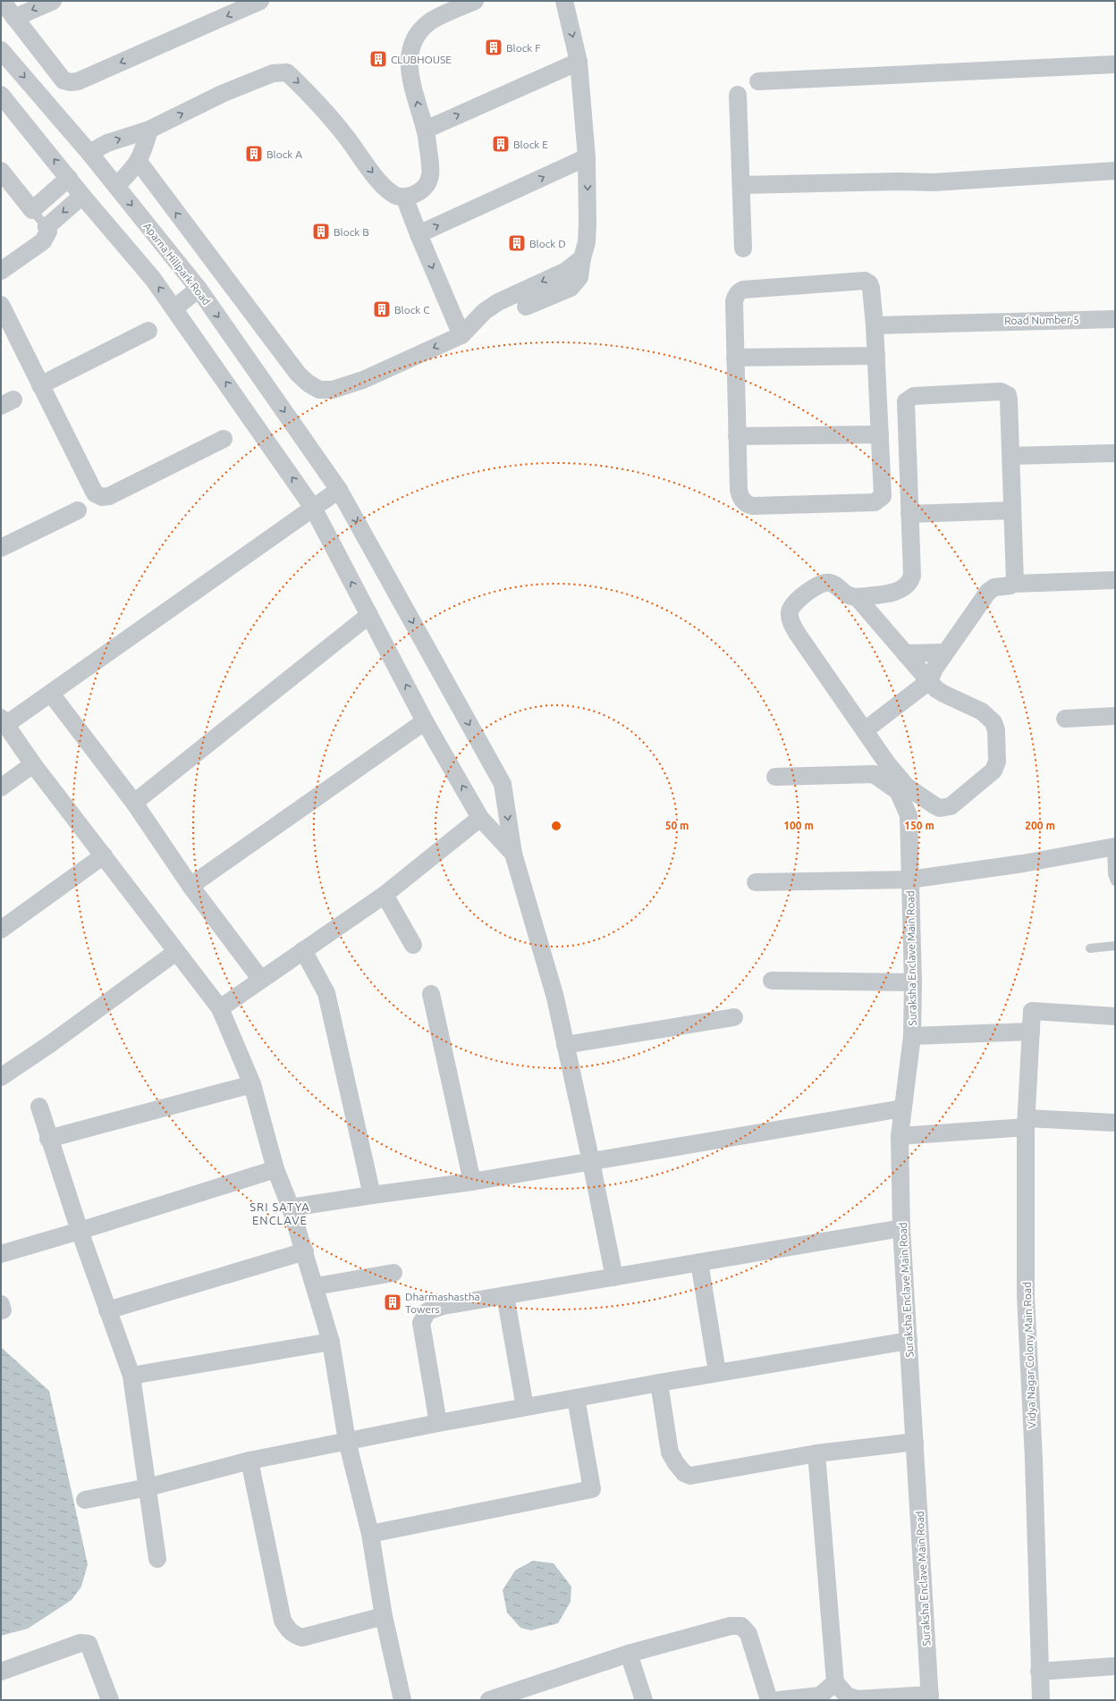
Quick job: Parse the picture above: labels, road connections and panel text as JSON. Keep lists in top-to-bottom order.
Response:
{
  "streets": {
    "street": [
      "Aparna Hillpark Road",
      "Road Number 5",
      "Suraksha Enclave Main Road",
      "Vidya Nagar Colony Main Road"
    ]
  },
  "districts": ["SRI SATYA ENCLAVE"],
  "places": {
    "building": [
      "Block F",
      "CLUBHOUSE",
      "Block E",
      "Block A",
      "Block B",
      "Block D",
      "Block C",
      "Dharmashastha Towers"
    ]
  },
  "rings": [
    "50 m",
    "100 m",
    "150 m",
    "200 m"
  ]
}
